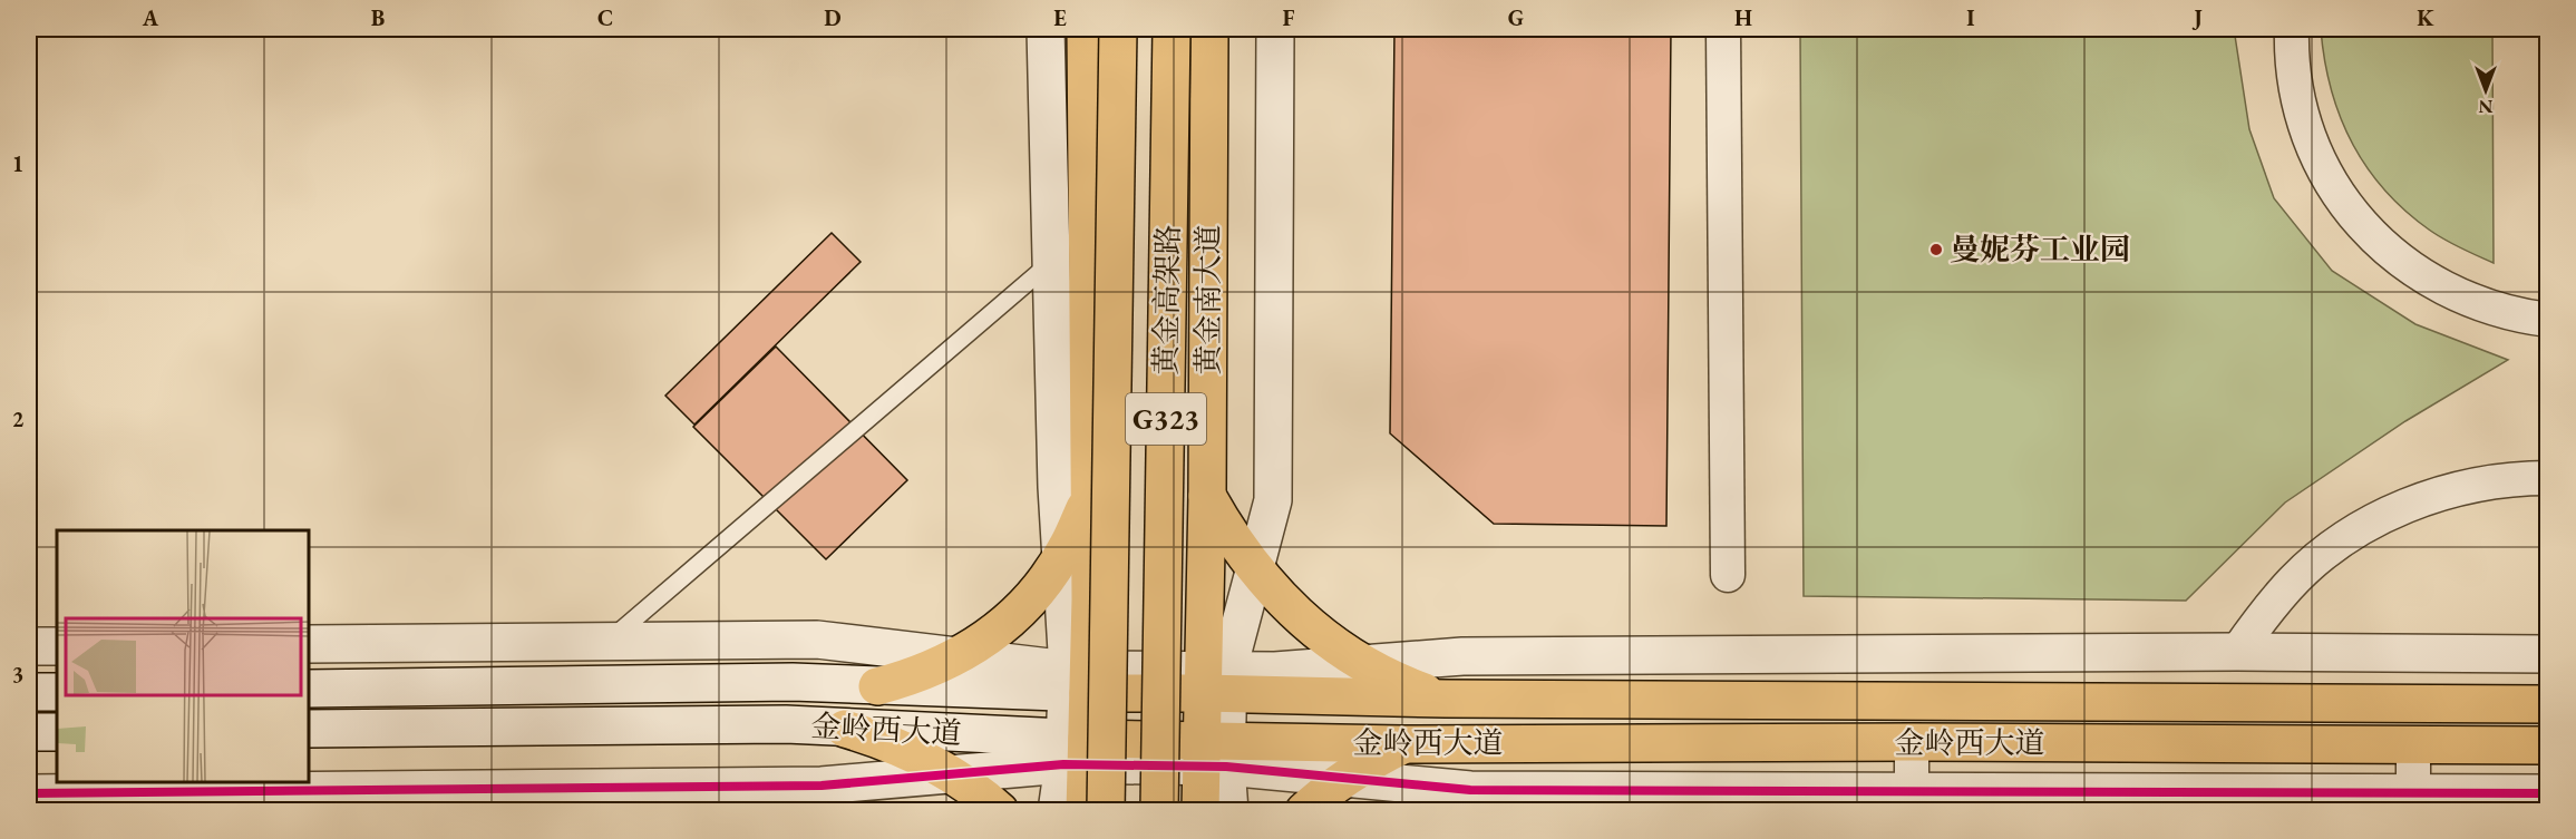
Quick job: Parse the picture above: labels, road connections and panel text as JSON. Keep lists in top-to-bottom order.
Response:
{
  "streets": {
    "main road": [
      "黄金高架路",
      "黄金南大道",
      "G323",
      "金岭西大道"
    ]
  },
  "crossings": [
    ["黄金南大道", "金岭西大道"]
  ],
  "places": ["曼妮芬工业园"],
  "north": "bottom",
  "grid": {
    "columns": [
      "A",
      "B",
      "C",
      "D",
      "E",
      "F",
      "G",
      "H",
      "I",
      "J",
      "K"
    ],
    "rows": ["1", "2", "3"]
  }
}
